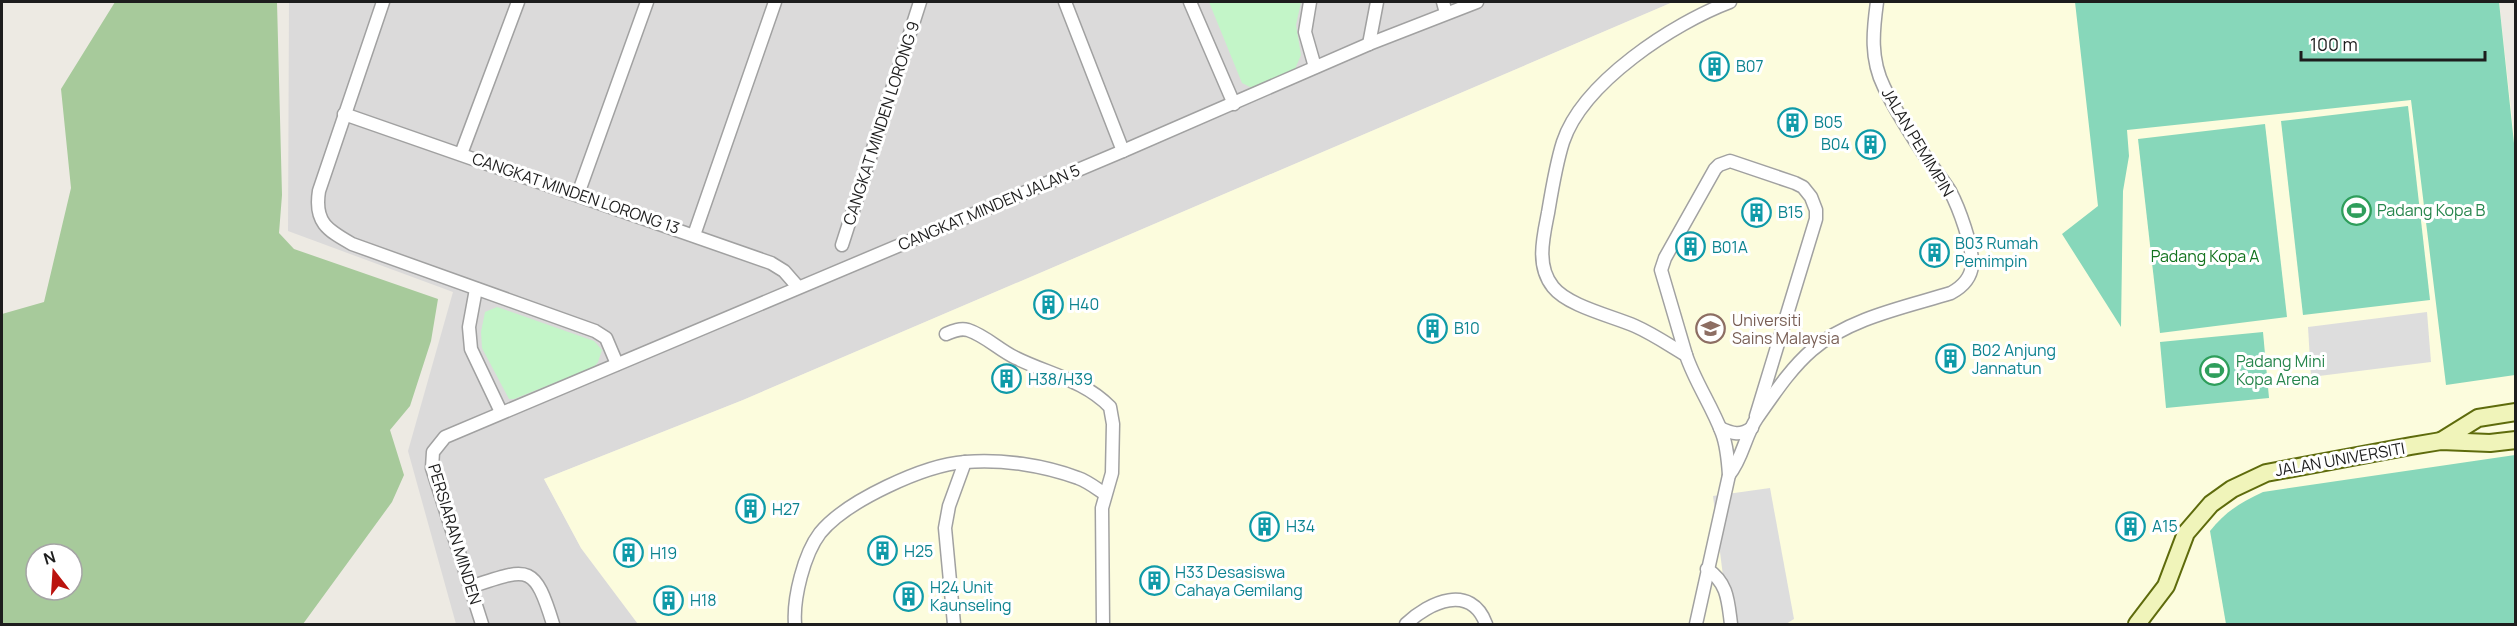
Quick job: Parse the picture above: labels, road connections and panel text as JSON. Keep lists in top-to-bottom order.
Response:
{
  "streets": {
    "street": [
      "CANGKAT MINDEN LORONG 9",
      "JALAN PEMIMPIN",
      "CANGKAT MINDEN LORONG 13",
      "CANGKAT MINDEN JALAN 5",
      "JALAN UNIVERSITI",
      "PERSIARAN MINDEN"
    ]
  },
  "crossings": [
    ["CANGKAT MINDEN LORONG 13", "CANGKAT MINDEN JALAN 5"],
    ["CANGKAT MINDEN JALAN 5", "PERSIARAN MINDEN"]
  ],
  "parks": ["Padang Kopa A"],
  "places": {
    "building": [
      "B07",
      "B05",
      "B04",
      "B15",
      "B01A",
      "B03 Rumah Pemimpin",
      "H40",
      "B10",
      "B02 Anjung Jannatun",
      "H38/H39",
      "H27",
      "H34",
      "A15",
      "H25",
      "H19",
      "H33 Desasiswa Cahaya Gemilang",
      "H24 Unit Kaunseling",
      "H18"
    ],
    "sports": ["Padang Kopa B", "Padang Mini Kopa Arena"],
    "school or university": ["Universiti Sains Malaysia"]
  },
  "scale_bar": "100 m",
  "north": "top"
}
